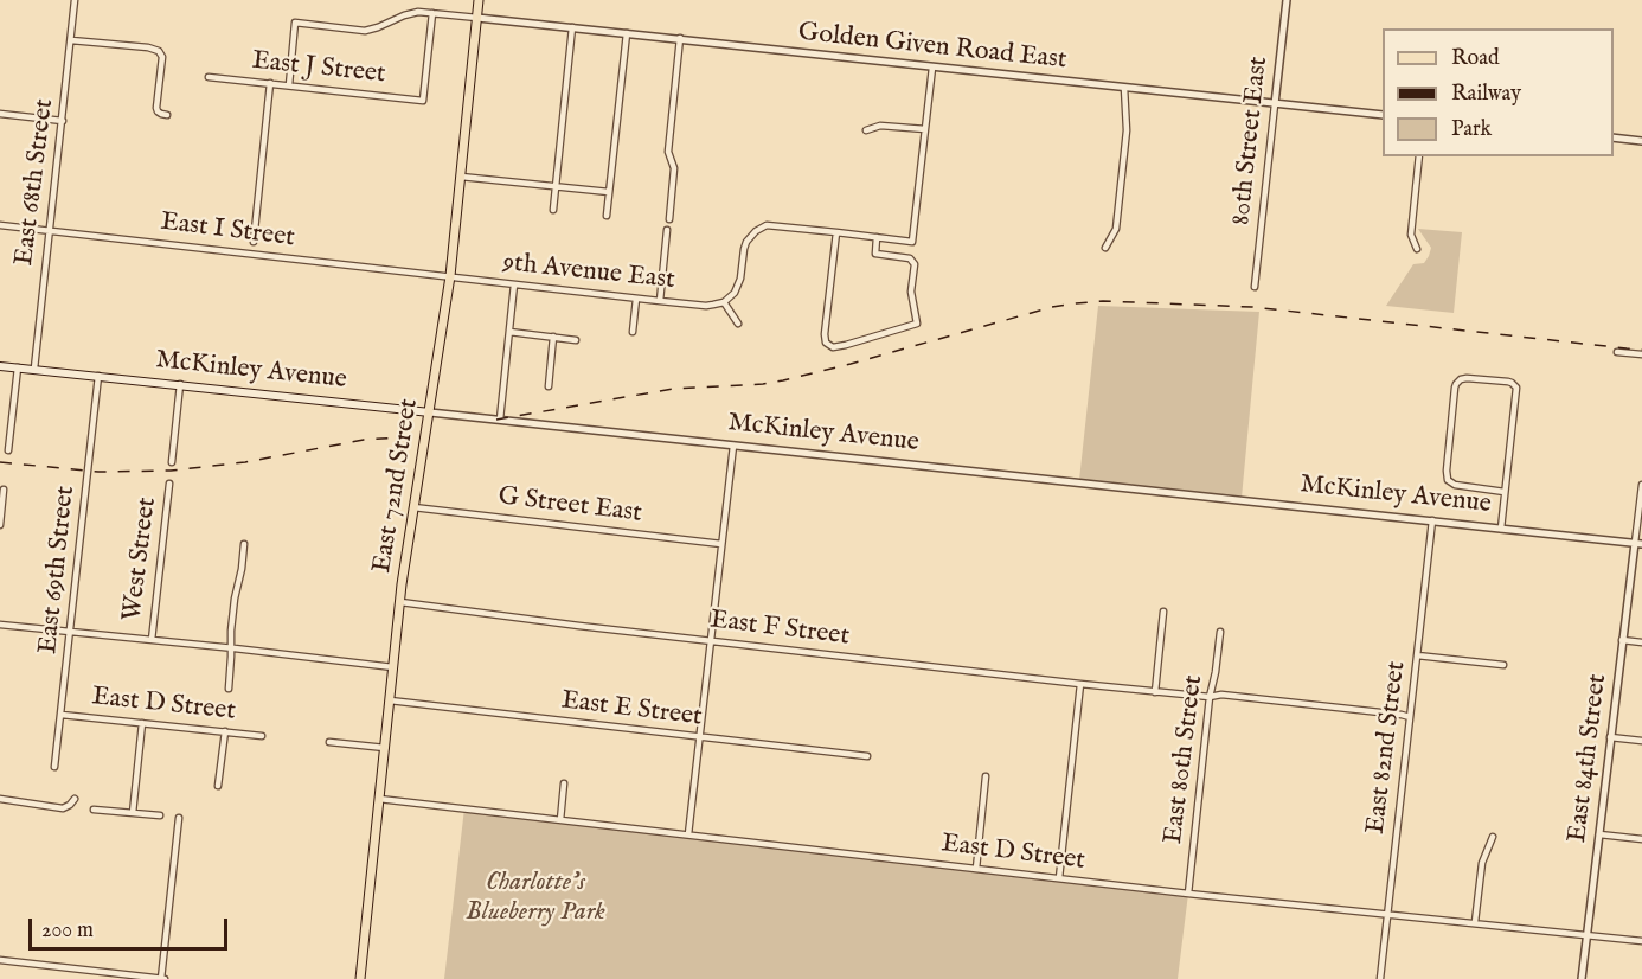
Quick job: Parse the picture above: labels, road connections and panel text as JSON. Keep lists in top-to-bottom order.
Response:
{
  "streets": {
    "main road": ["McKinley Avenue", "East 72nd Street"],
    "street": [
      "Golden Given Road East",
      "East J Street",
      "80th Street East",
      "East 68th Street",
      "East I Street",
      "9th Avenue East",
      "G Street East",
      "West Street",
      "East 69th Street",
      "East F Street",
      "East D Street",
      "East E Street",
      "East 82nd Street",
      "East 84th Street",
      "East 80th Street"
    ]
  },
  "crossings": [
    ["Golden Given Road East", "80th Street East"],
    ["Golden Given Road East", "East 72nd Street"],
    ["East 68th Street", "East I Street"],
    ["East 68th Street", "McKinley Avenue"],
    ["East I Street", "9th Avenue East"],
    ["East I Street", "East 72nd Street"],
    ["9th Avenue East", "East 72nd Street"],
    ["McKinley Avenue", "East 72nd Street"],
    ["McKinley Avenue", "West Street"],
    ["McKinley Avenue", "East 69th Street"],
    ["McKinley Avenue", "East 82nd Street"],
    ["McKinley Avenue", "East 84th Street"],
    ["East 72nd Street", "G Street East"],
    ["East 72nd Street", "East F Street"],
    ["East 72nd Street", "East D Street"],
    ["East 72nd Street", "East E Street"],
    ["East 69th Street", "East D Street"],
    ["East F Street", "East 82nd Street"],
    ["East F Street", "East 80th Street"],
    ["East D Street", "East 82nd Street"],
    ["East D Street", "East 84th Street"],
    ["East D Street", "East 80th Street"]
  ],
  "parks": ["Charlotte's Blueberry Park"],
  "legend": ["Road", "Railway", "Park"],
  "scale_bar": "200 m"
}
